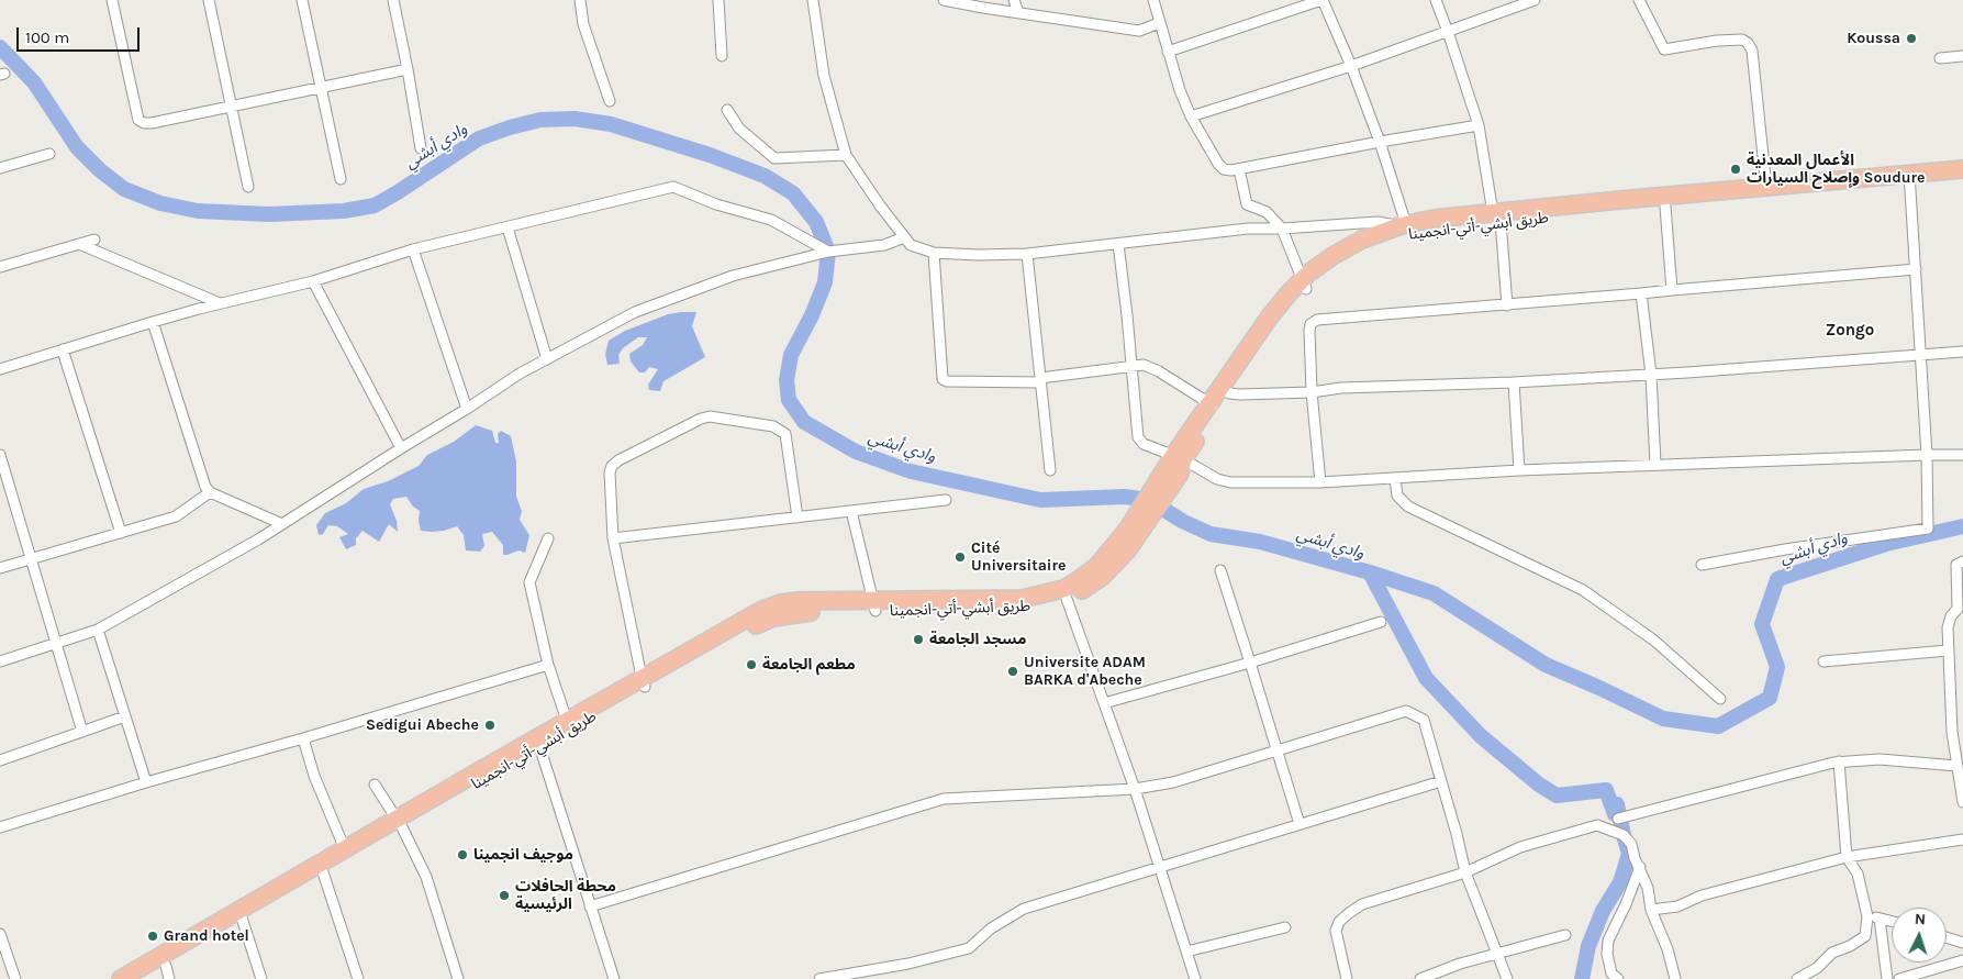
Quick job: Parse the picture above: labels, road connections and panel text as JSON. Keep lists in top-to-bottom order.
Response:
{
  "streets": {
    "highway": ["طريق أبشي-أتي-انجمينا"]
  },
  "districts": ["Zongo"],
  "water": ["وادي أبشي"],
  "places": [
    "Koussa",
    "الأعمال المعدنية وإصلاح السيارات Soudure",
    "Cité Universitaire",
    "مسجد الجامعة",
    "مطعم الجامعة",
    "Universite ADAM BARKA d'Abeche",
    "Sedigui Abeche",
    "موجيف انجمينا",
    "محطة الحافلات الرئيسية",
    "Grand hotel"
  ],
  "scale_bar": "100 m",
  "north": "top"
}
